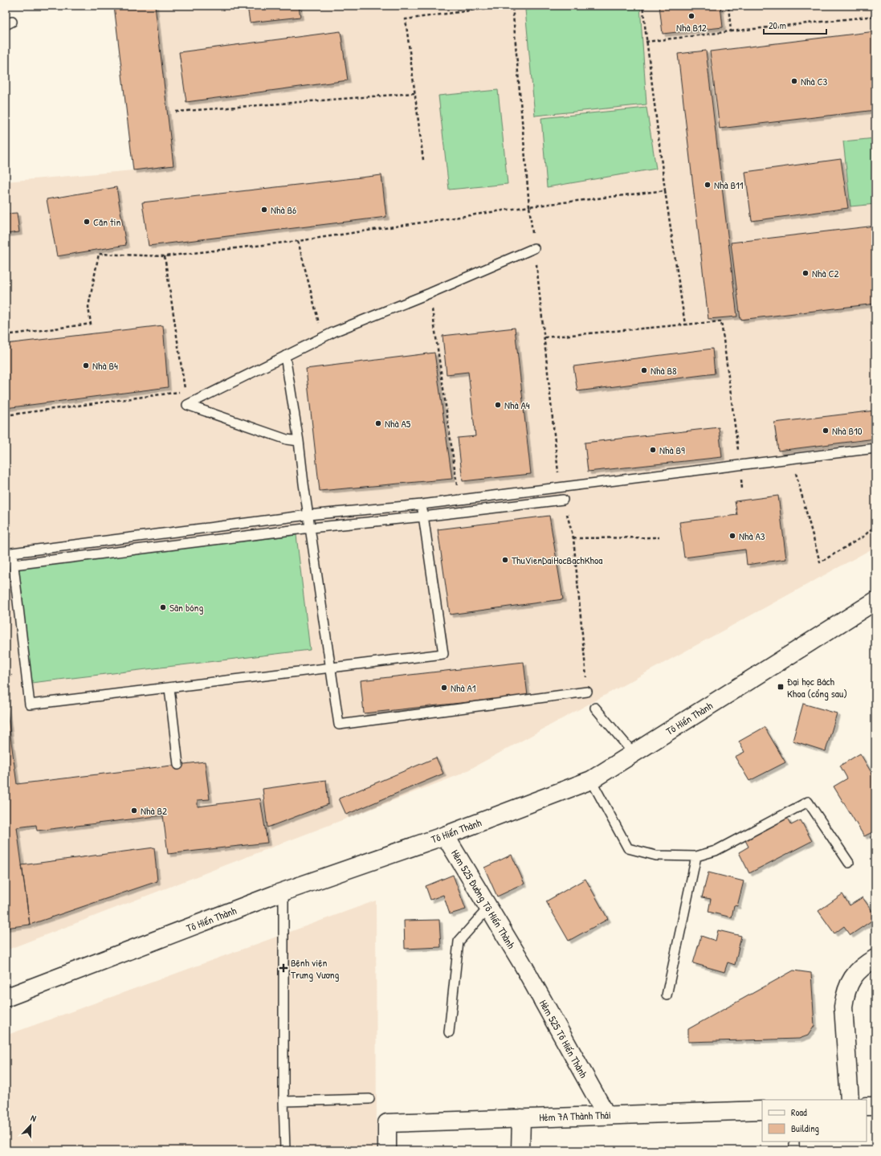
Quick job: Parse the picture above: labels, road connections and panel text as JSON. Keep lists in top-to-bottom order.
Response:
{
  "streets": {
    "main road": [
      "Tô Hiến Thành",
      "Hẻm 525 Đường Tô Hiến Thành",
      "Hẻm 525 Tô Hiến Thành",
      "Hẻm 7A Thành Thái"
    ]
  },
  "crossings": [
    ["Tô Hiến Thành", "Hẻm 525 Đường Tô Hiến Thành"],
    ["Hẻm 525 Đường Tô Hiến Thành", "Hẻm 525 Tô Hiến Thành"],
    ["Hẻm 525 Tô Hiến Thành", "Hẻm 7A Thành Thái"]
  ],
  "places": {
    "other": [
      "Nhà B12",
      "Nhà C3",
      "Nhà B11",
      "Nhà B6",
      "Căn tin",
      "Nhà C2",
      "Nhà B4",
      "Nhà B8",
      "Nhà A4",
      "Nhà A5",
      "Nhà B10",
      "Nhà B9",
      "Nhà A3",
      "ThuVienDaiHocBachKhoa",
      "Sân bóng",
      "Nhà A1",
      "Nhà B2"
    ],
    "transit": ["Đại học Bách Khoa (cổng sau)"],
    "health": ["Bệnh viện Trưng Vương"]
  },
  "legend": ["Road", "Building"],
  "scale_bar": "20 m",
  "north": "top"
}
